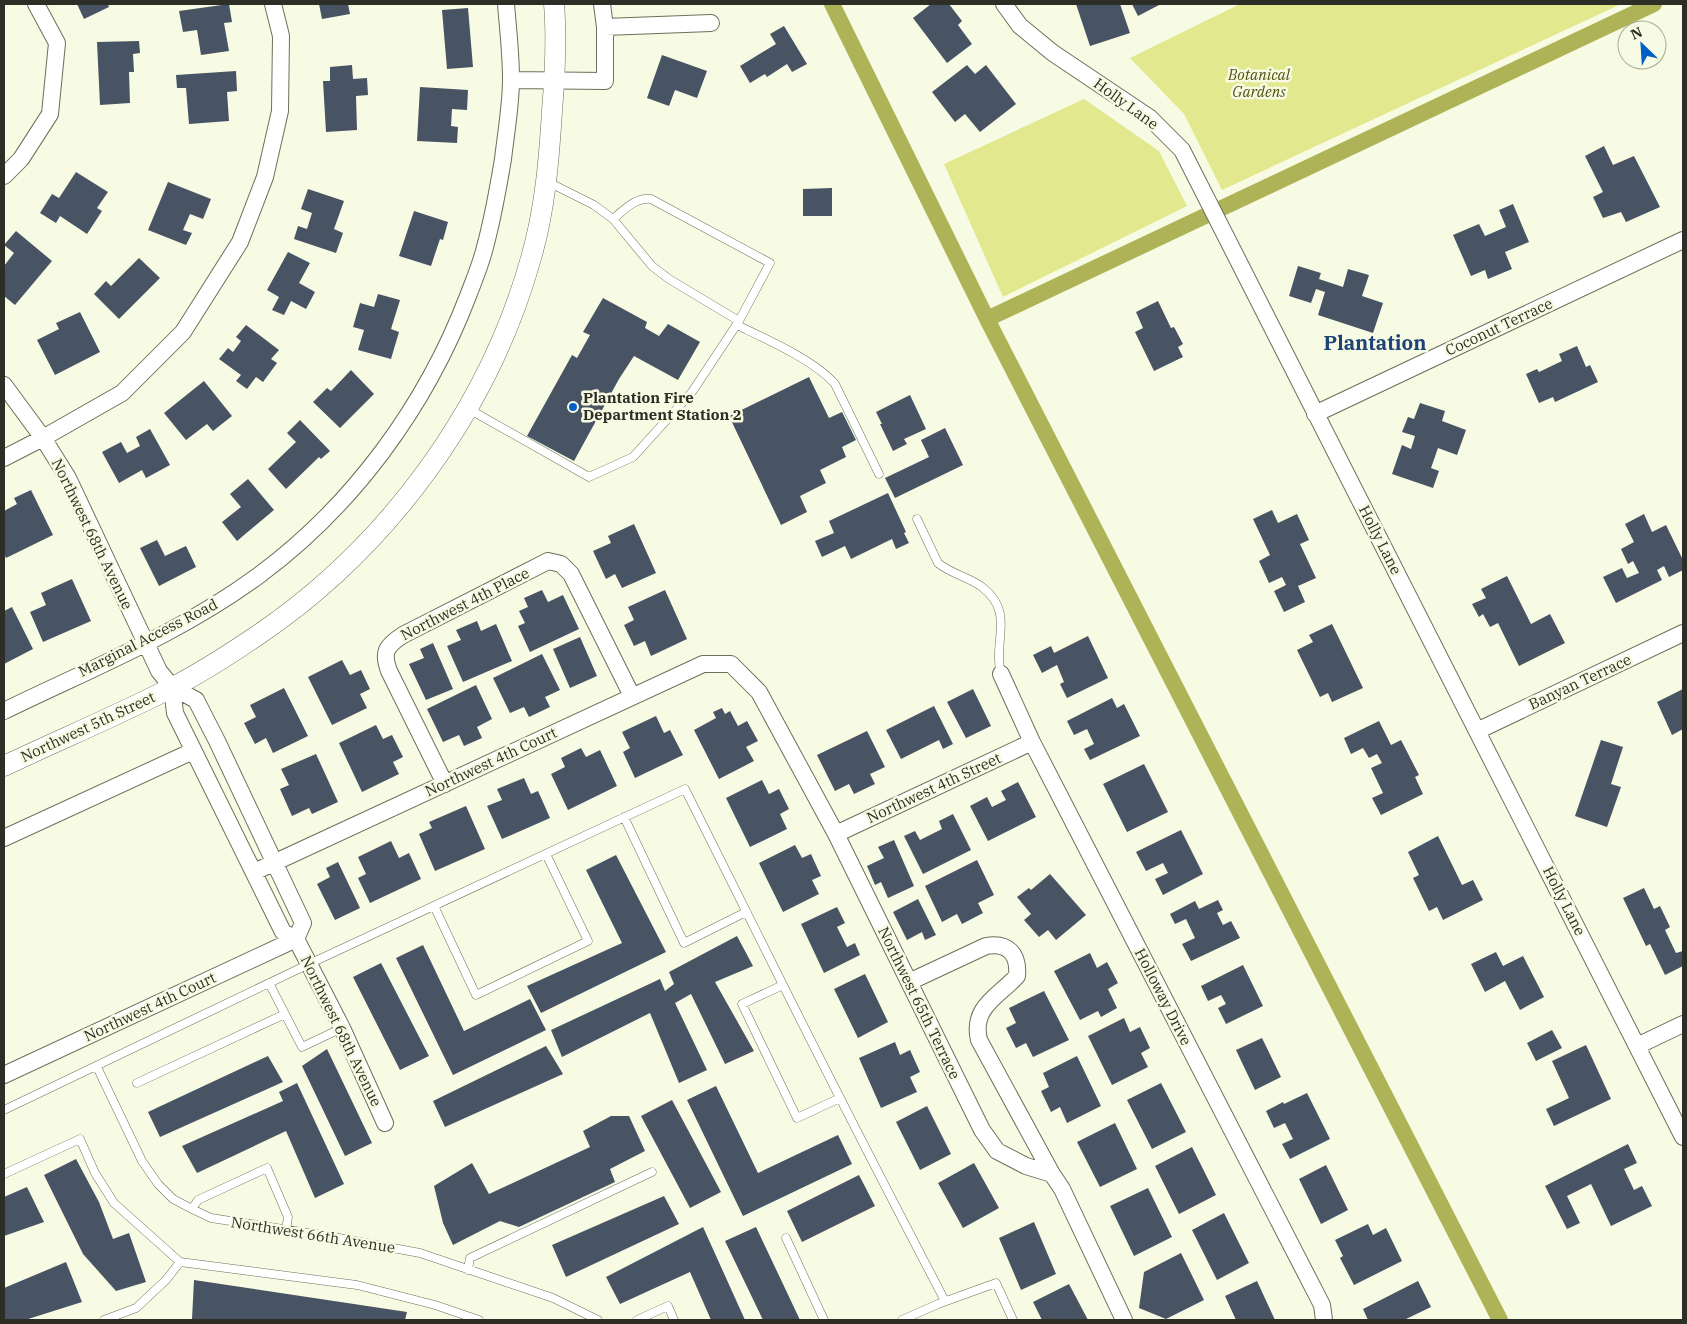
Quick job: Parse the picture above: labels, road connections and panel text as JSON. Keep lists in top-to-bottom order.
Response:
{
  "streets": {
    "street": [
      "Holly Lane",
      "Coconut Terrace",
      "Northwest 68th Avenue",
      "Northwest 4th Place",
      "Marginal Access Road",
      "Banyan Terrace",
      "Northwest 5th Street",
      "Northwest 4th Court",
      "Northwest 4th Street",
      "Holloway Drive",
      "Northwest 65th Terrace"
    ],
    "lane": ["Northwest 66th Avenue"]
  },
  "crossings": [
    ["Holly Lane", "Coconut Terrace"],
    ["Holly Lane", "Banyan Terrace"],
    ["Northwest 68th Avenue", "Marginal Access Road"],
    ["Northwest 68th Avenue", "Northwest 5th Street"],
    ["Northwest 68th Avenue", "Northwest 4th Court"],
    ["Northwest 4th Place", "Northwest 4th Court"],
    ["Northwest 4th Court", "Northwest 65th Terrace"],
    ["Northwest 4th Street", "Holloway Drive"],
    ["Northwest 4th Street", "Northwest 65th Terrace"]
  ],
  "districts": ["Plantation"],
  "parks": ["Botanical Gardens"],
  "places": ["Plantation Fire Department Station 2"],
  "north": "top left"
}
